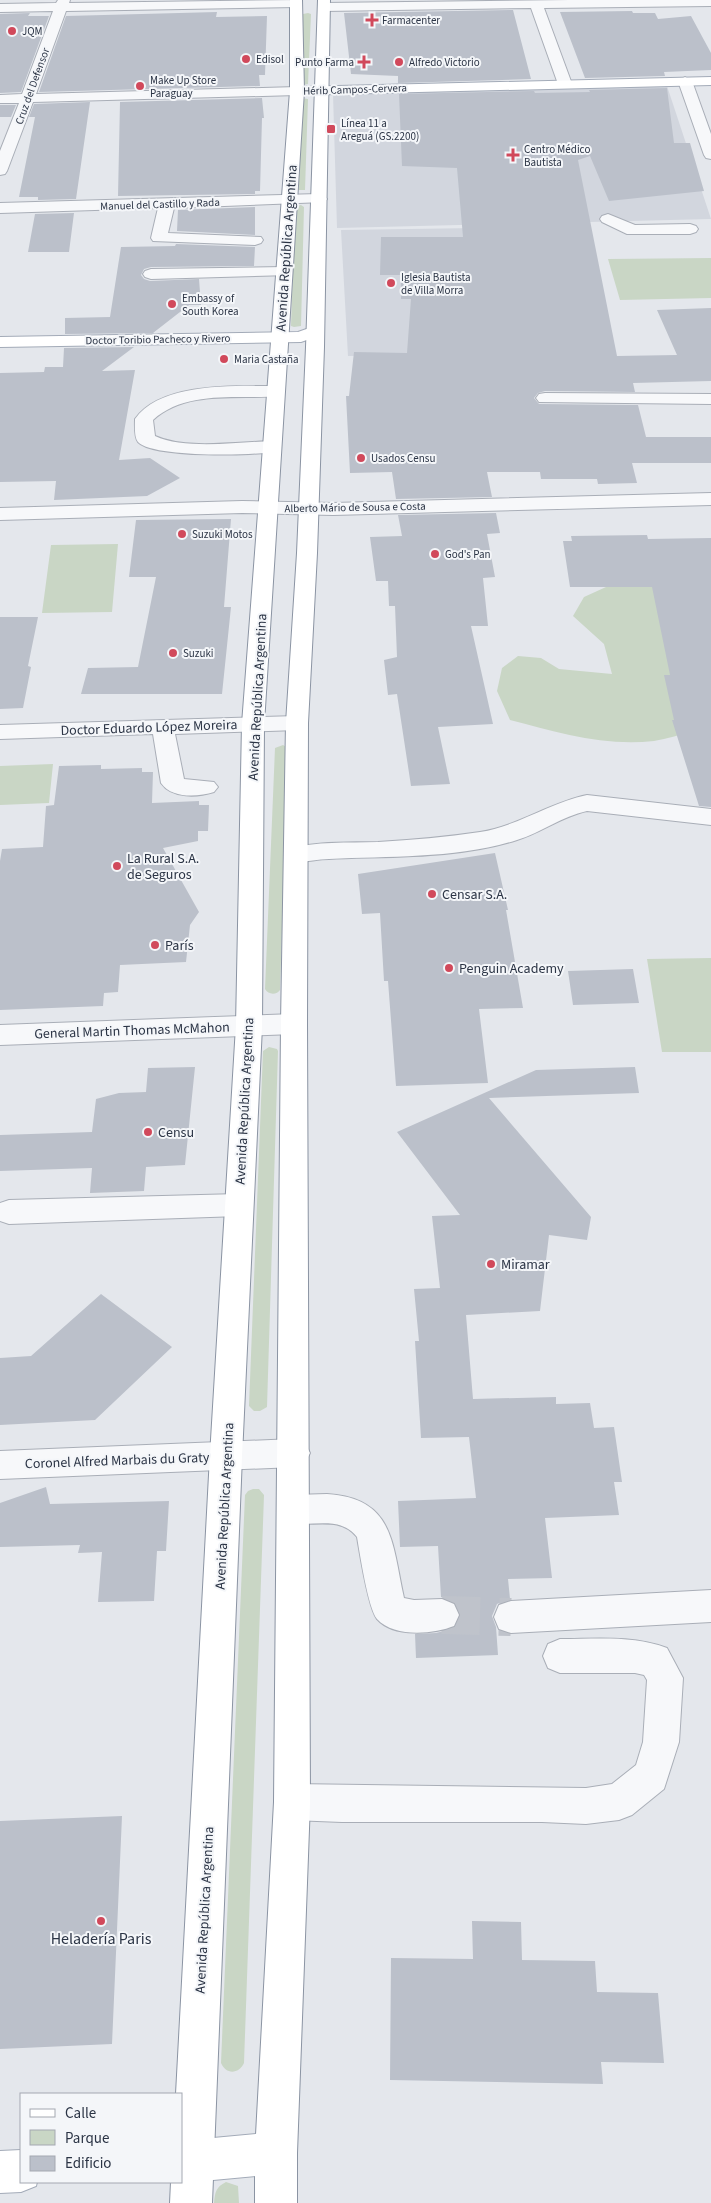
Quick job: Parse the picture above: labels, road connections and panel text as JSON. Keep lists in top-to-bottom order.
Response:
{
  "streets": {
    "main road": ["Hérib Campos-Cervera", "Avenida República Argentina", "Doctor Toribio Pacheco y Rivero"],
    "street": [
      "Cruz del Defensor",
      "Manuel del Castillo y Rada",
      "Alberto Mário de Sousa e Costa",
      "Doctor Eduardo López Moreira",
      "General Martin Thomas McMahon",
      "Coronel Alfred Marbais du Graty"
    ]
  },
  "crossings": [
    ["Cruz del Defensor", "Hérib Campos-Cervera"],
    ["Hérib Campos-Cervera", "Avenida República Argentina"],
    ["Manuel del Castillo y Rada", "Avenida República Argentina"],
    ["Avenida República Argentina", "Doctor Toribio Pacheco y Rivero"],
    ["Avenida República Argentina", "Alberto Mário de Sousa e Costa"],
    ["Avenida República Argentina", "Doctor Eduardo López Moreira"],
    ["Avenida República Argentina", "General Martin Thomas McMahon"],
    ["Avenida República Argentina", "Coronel Alfred Marbais du Graty"]
  ],
  "places": {
    "health": ["Farmacenter", "Punto Farma", "Centro Médico Bautista"],
    "other": [
      "JQM",
      "Edisol",
      "Alfredo Victorio",
      "Make Up Store Paraguay",
      "Iglesia Bautista de Villa Morra",
      "Embassy of South Korea",
      "Maria Castaña",
      "Usados Censu",
      "Suzuki Motos",
      "God's Pan",
      "Suzuki",
      "La Rural S.A. de Seguros",
      "Censar S.A.",
      "París",
      "Penguin Academy",
      "Censu",
      "Miramar",
      "Heladería Paris"
    ],
    "transit": ["Línea 11 a Areguá (GS.2200)"]
  },
  "legend": ["Calle", "Parque", "Edificio"]
}
